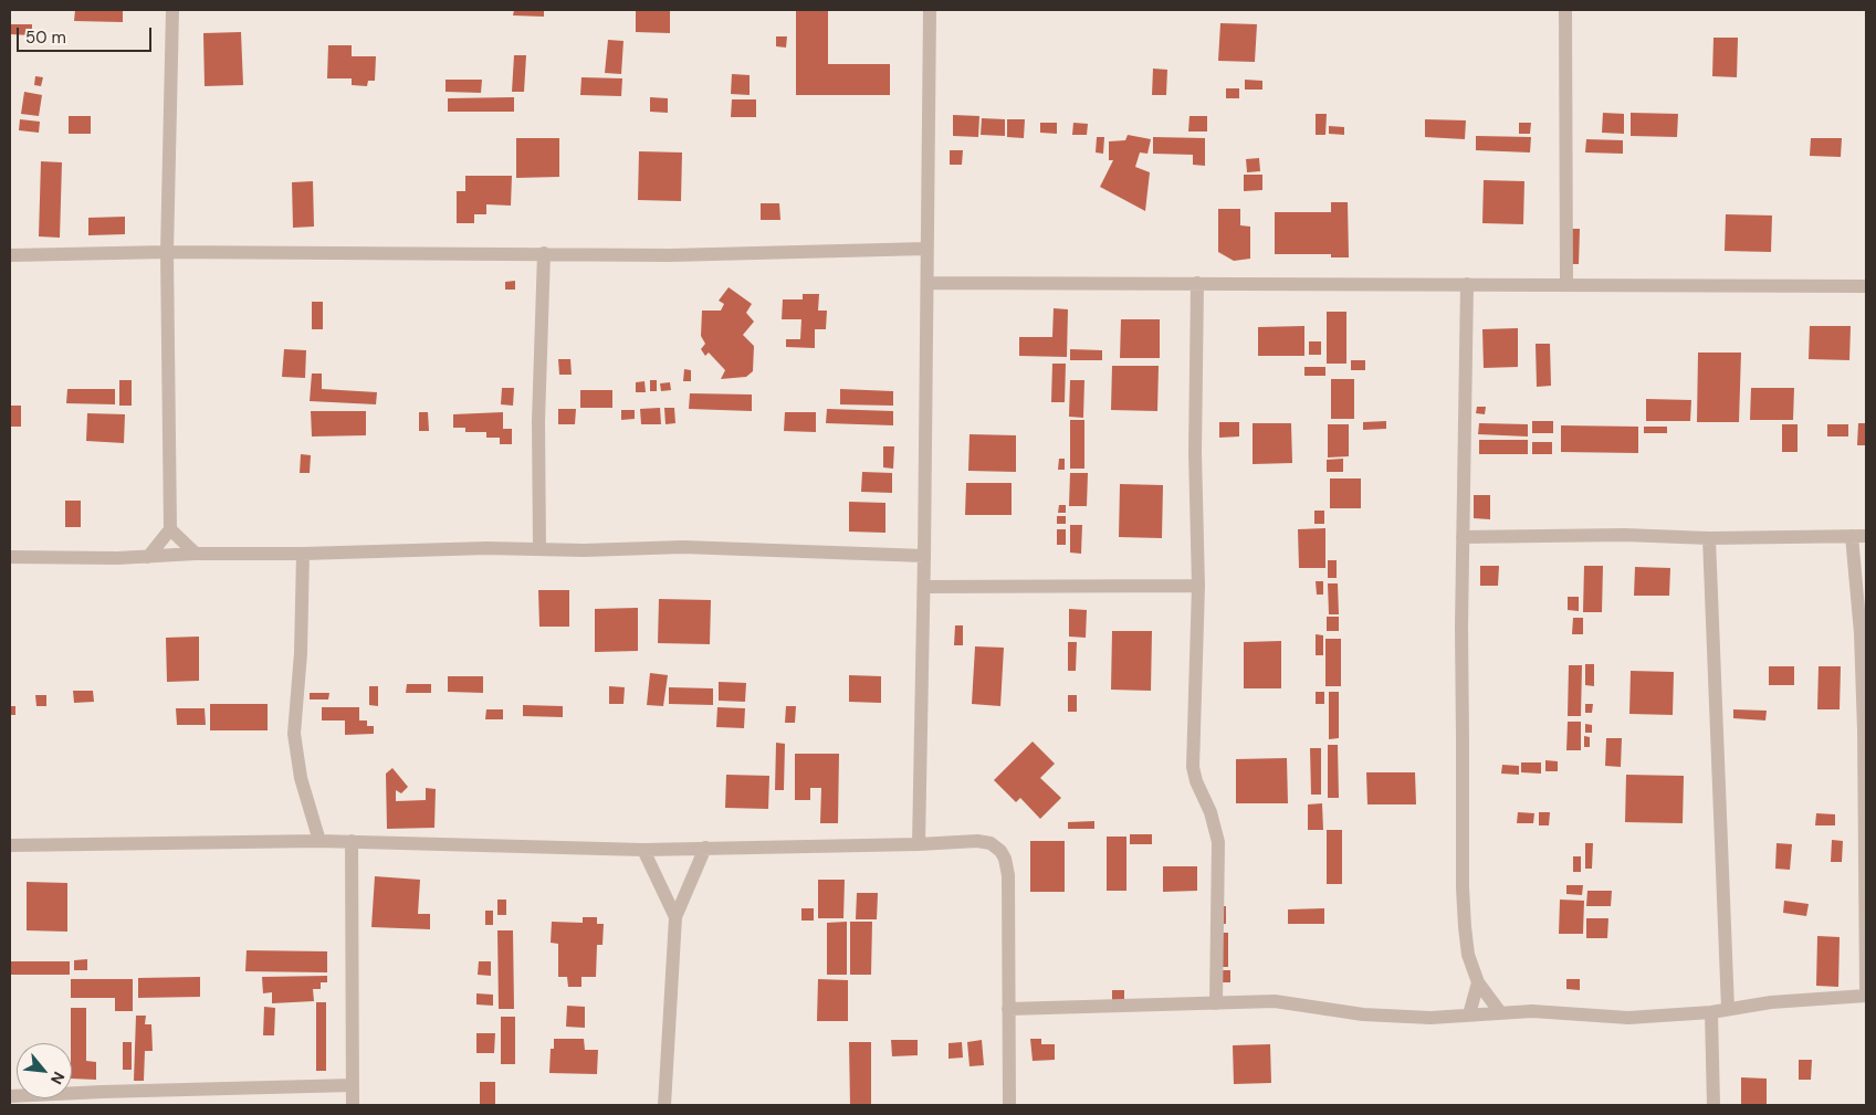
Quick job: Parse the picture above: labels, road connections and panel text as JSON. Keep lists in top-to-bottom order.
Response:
{
  "scale_bar": "50 m",
  "north": "bottom right"
}
